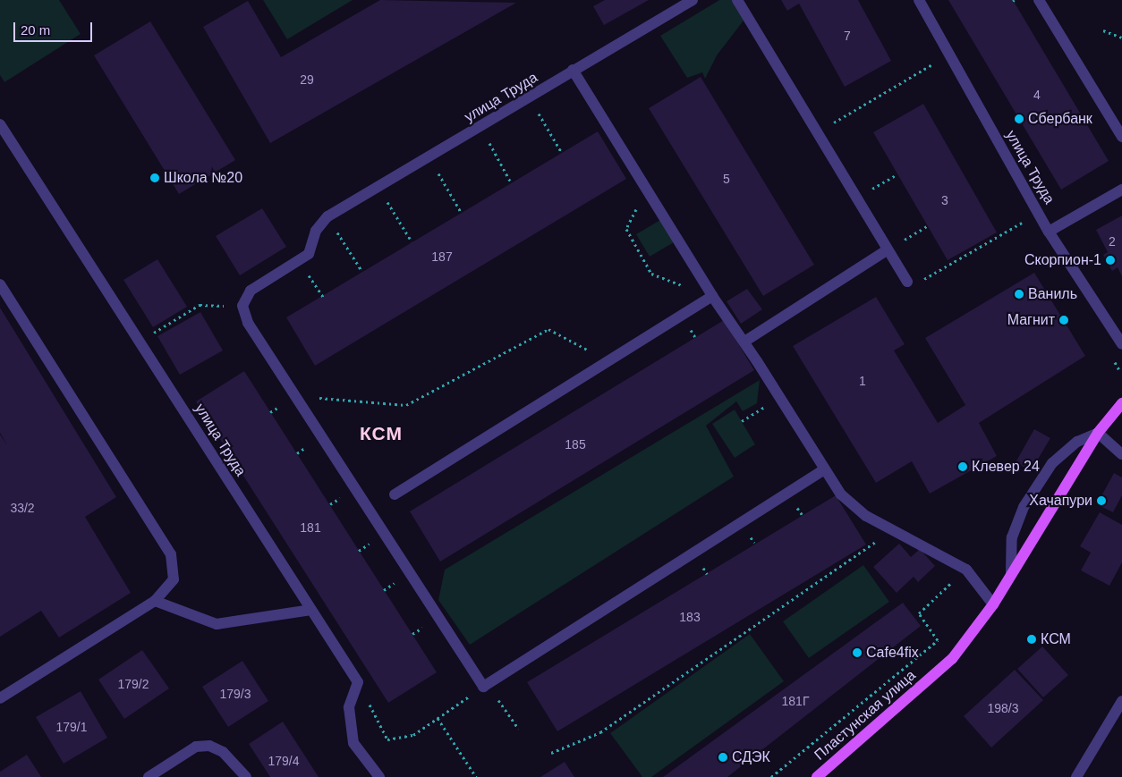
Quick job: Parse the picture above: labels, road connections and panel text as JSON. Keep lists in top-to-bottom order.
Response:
{
  "streets": {
    "main road": ["Пластунская улица"],
    "street": ["улица Труда"]
  },
  "districts": ["КСМ"],
  "places": [
    "Сбербанк",
    "Школа №20",
    "Скорпион-1",
    "Ваниль",
    "Магнит",
    "Клевер 24",
    "Хачапури",
    "КСМ",
    "Cafe4fix",
    "СДЭК"
  ],
  "house_numbers": [
    "7",
    "29",
    "4",
    "5",
    "3",
    "2",
    "187",
    "1",
    "185",
    "33/2",
    "181",
    "183",
    "179/2",
    "179/3",
    "181Г",
    "198/3",
    "179/1",
    "179/4"
  ],
  "scale_bar": "20 m"
}
